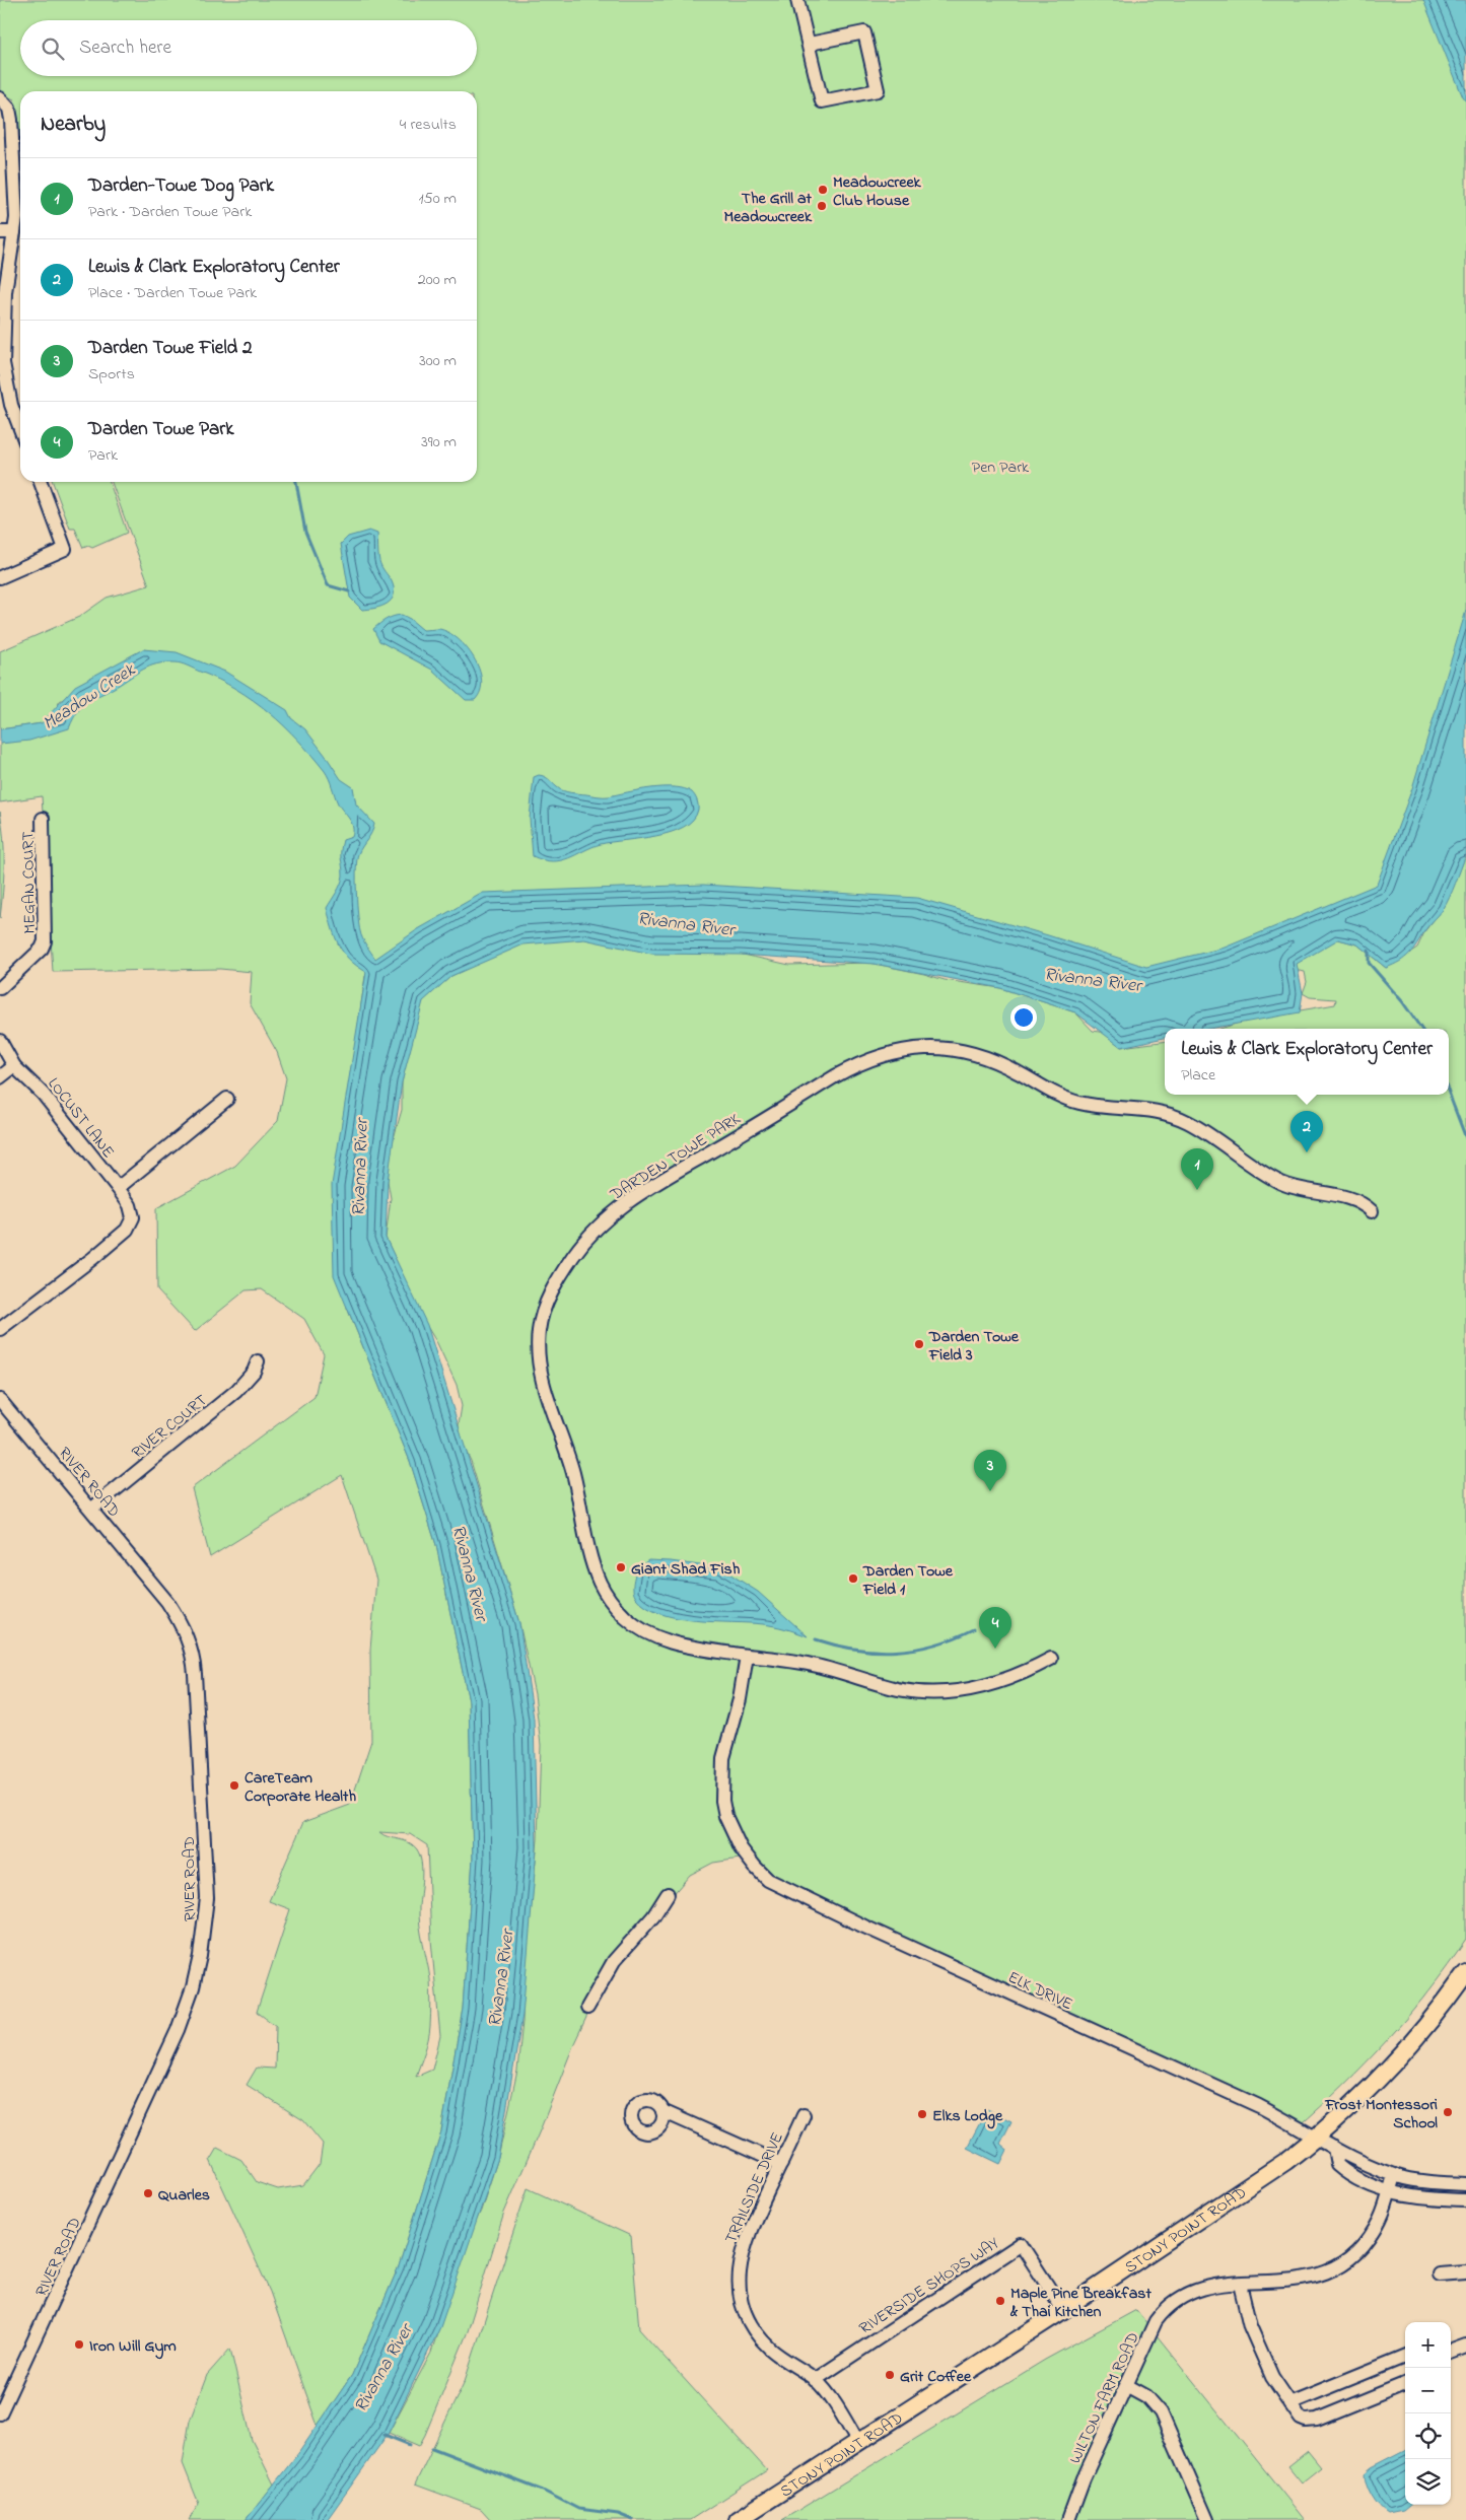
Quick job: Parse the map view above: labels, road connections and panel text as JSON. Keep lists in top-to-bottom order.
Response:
{
  "streets": {
    "main road": ["STONY POINT ROAD"],
    "street": [
      "MEGAN COURT",
      "LOCUST LANE",
      "DARDEN TOWE PARK",
      "RIVER COURT",
      "RIVER ROAD",
      "ELK DRIVE",
      "TRAILSIDE DRIVE",
      "RIVERSIDE SHOPS WAY",
      "WILTON FARM ROAD"
    ]
  },
  "crossings": [
    ["DARDEN TOWE PARK", "ELK DRIVE"],
    ["RIVER COURT", "RIVER ROAD"],
    ["ELK DRIVE", "STONY POINT ROAD"],
    ["ELK DRIVE", "WILTON FARM ROAD"],
    ["TRAILSIDE DRIVE", "STONY POINT ROAD"],
    ["TRAILSIDE DRIVE", "RIVERSIDE SHOPS WAY"],
    ["STONY POINT ROAD", "RIVERSIDE SHOPS WAY"]
  ],
  "water": ["Meadow Creek", "Rivanna River"],
  "parks": ["Pen Park"],
  "places": [
    "Meadowcreek Club House",
    "The Grill at Meadowcreek",
    "Darden Towe Field 3",
    "Giant Shad Fish",
    "Darden Towe Field 1",
    "CareTeam Corporate Health",
    "Frost Montessori School",
    "Elks Lodge",
    "Quarles",
    "Maple Pine Breakfast & Thai Kitchen",
    "Iron Will Gym",
    "Grit Coffee"
  ],
  "page": {
    "search": "Search here",
    "heading": ["Nearby", "4 results"],
    "list": [
      {
        "mark": "1",
        "name": "Darden-Towe Dog Park",
        "note": "Park · Darden Towe Park",
        "value": "150 m"
      },
      {
        "mark": "2",
        "name": "Lewis & Clark Exploratory Center",
        "note": "Place · Darden Towe Park",
        "value": "200 m"
      },
      {
        "mark": "3",
        "name": "Darden Towe Field 2",
        "note": "Sports",
        "value": "300 m"
      },
      {
        "mark": "4",
        "name": "Darden Towe Park",
        "note": "Park",
        "value": "390 m"
      }
    ],
    "popup": ["Lewis & Clark Exploratory Center", "Place"],
    "pins": [
      "2",
      "1",
      "3",
      "4"
    ],
    "map_buttons": ["+", "−"]
  }
}
